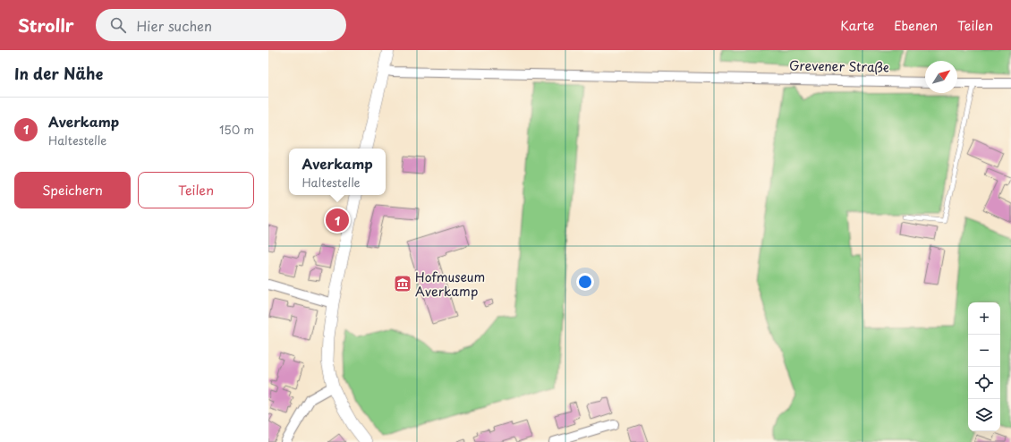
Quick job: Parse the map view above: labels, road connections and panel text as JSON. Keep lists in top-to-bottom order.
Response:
{
  "streets": {
    "street": ["Grevener Straße"]
  },
  "places": {
    "museum": ["Hofmuseum Averkamp"]
  },
  "north": "top right",
  "page": {
    "header": "Strollr",
    "search": "Hier suchen",
    "nav": ["Karte", "Ebenen", "Teilen"],
    "heading": "In der Nähe",
    "list": [
      {
        "mark": "1",
        "name": "Averkamp",
        "note": "Haltestelle",
        "value": "150 m"
      }
    ],
    "popup": ["Averkamp", "Haltestelle"],
    "buttons": ["Speichern", "Teilen"],
    "pins": "1",
    "map_buttons": ["+", "−"]
  }
}
